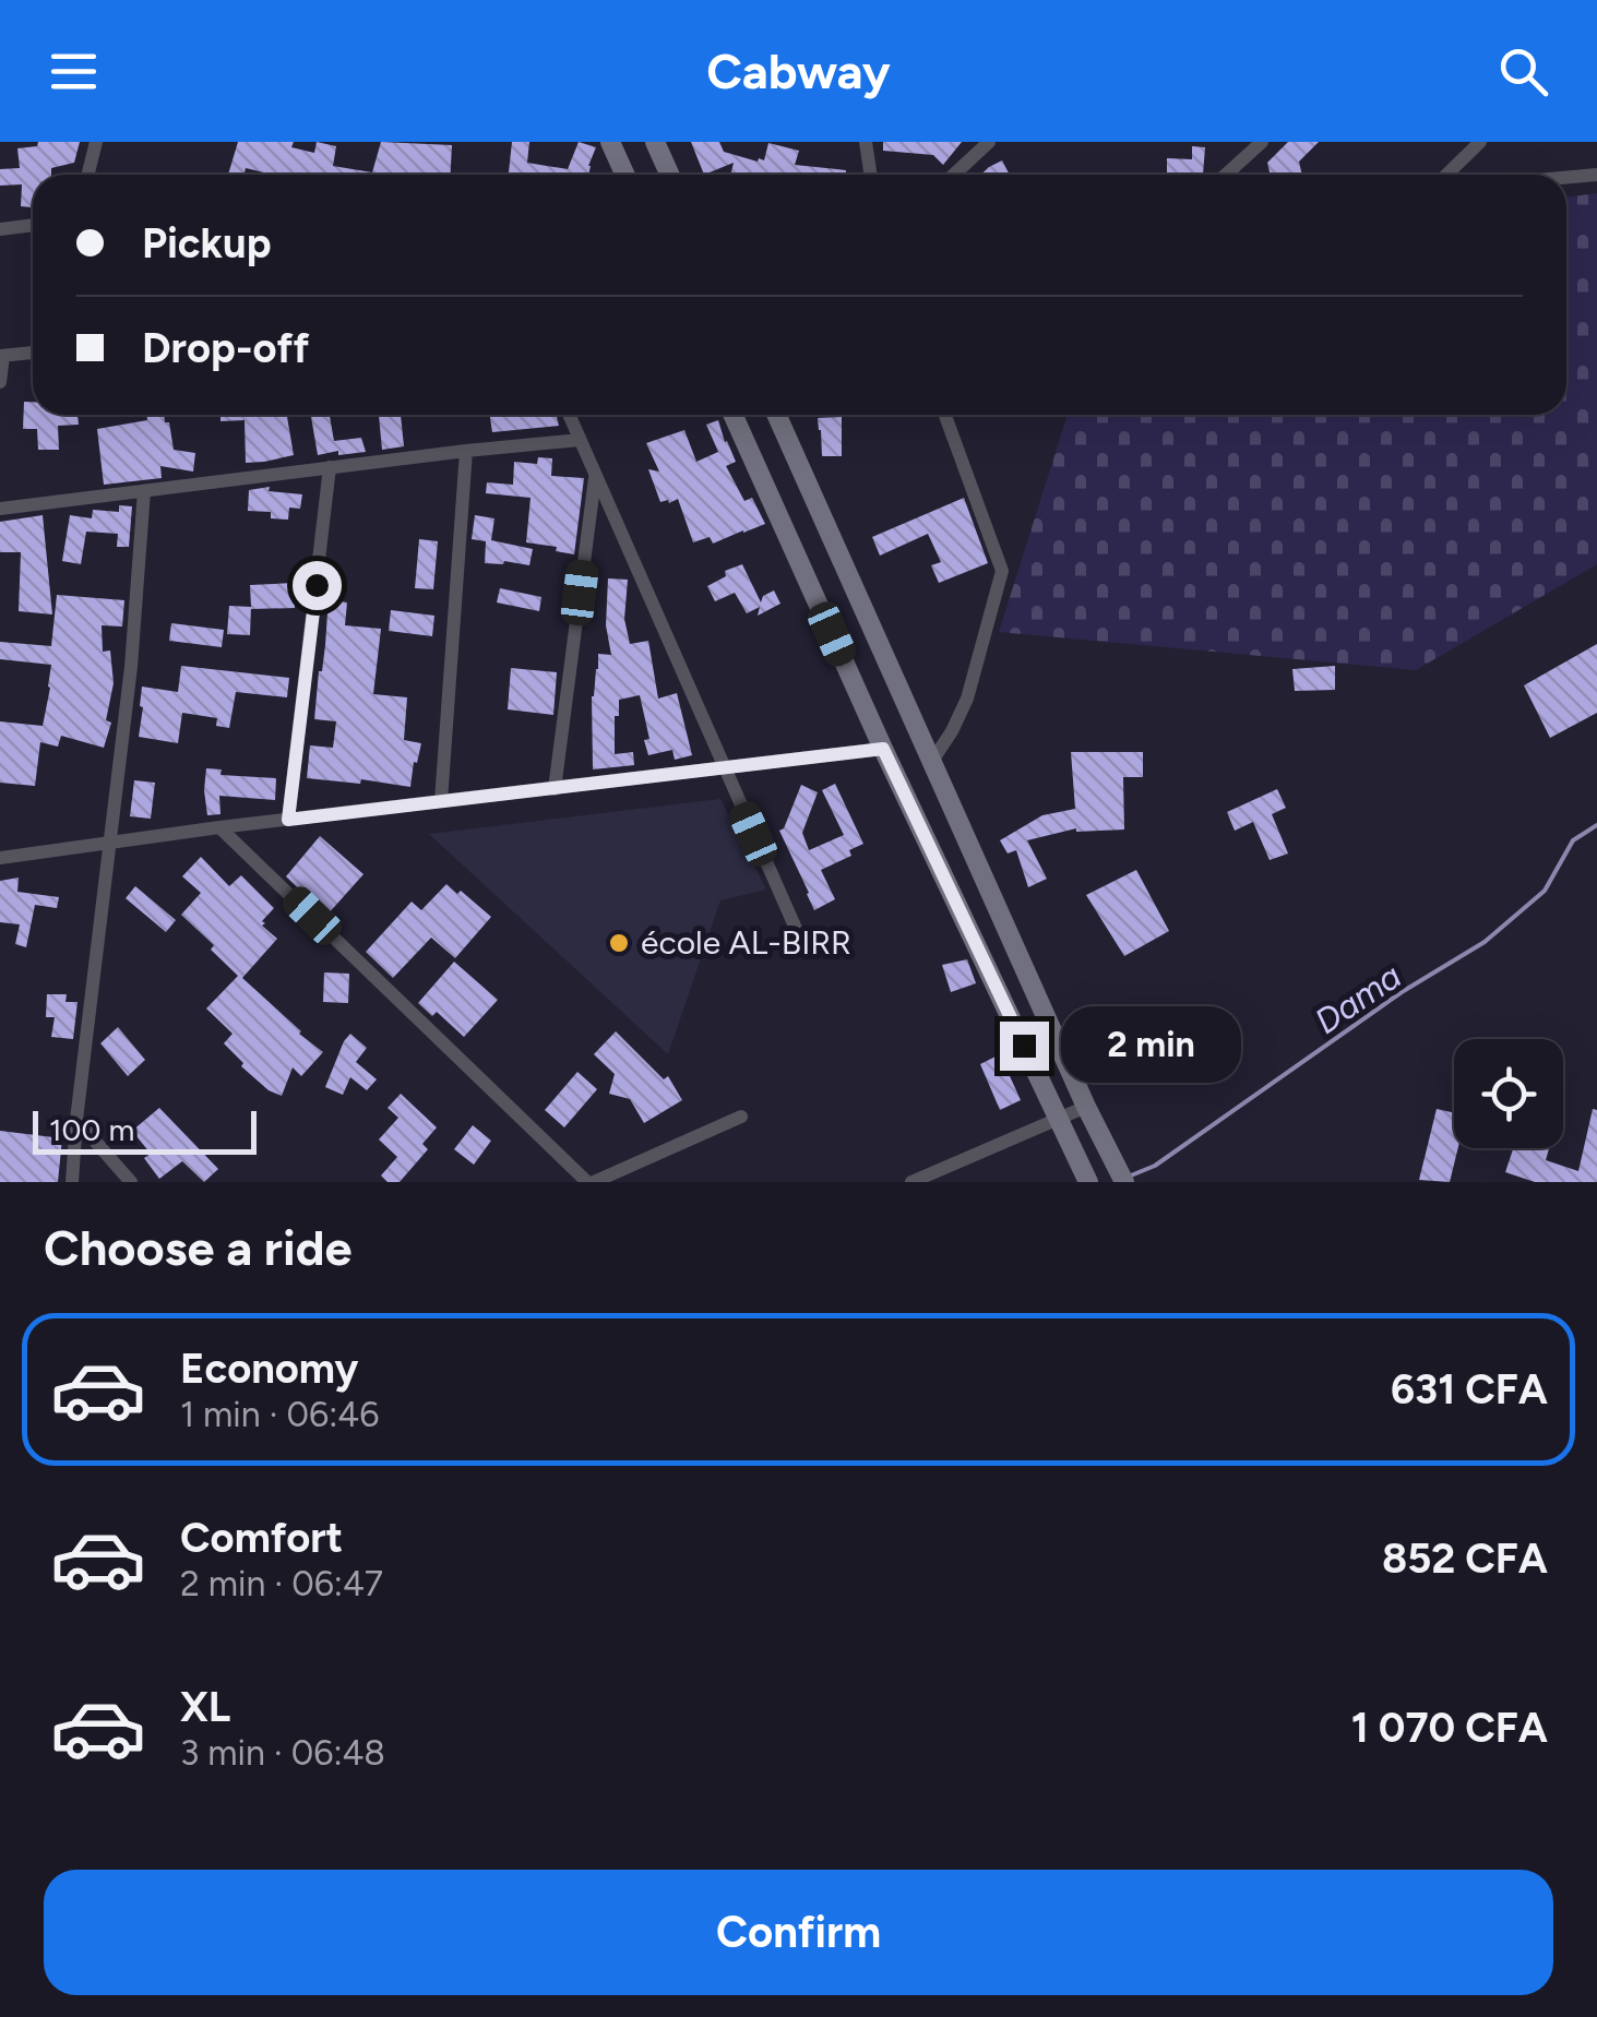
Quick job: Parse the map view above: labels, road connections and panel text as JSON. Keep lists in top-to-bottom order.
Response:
{
  "water": ["Dama"],
  "places": ["école AL-BIRR"],
  "scale_bar": "100 m",
  "page": {
    "header": "Cabway",
    "banner": ["Pickup", "Drop-off"],
    "bubble": "2 min",
    "scale": "100 m",
    "heading": "Choose a ride",
    "list": [
      {
        "name": "Economy",
        "note": "1 min · 06:46",
        "value": "631 CFA"
      },
      {
        "name": "Comfort",
        "note": "2 min · 06:47",
        "value": "852 CFA"
      },
      {
        "name": "XL",
        "note": "3 min · 06:48",
        "value": "1 070 CFA"
      }
    ],
    "buttons": "Confirm"
  }
}
